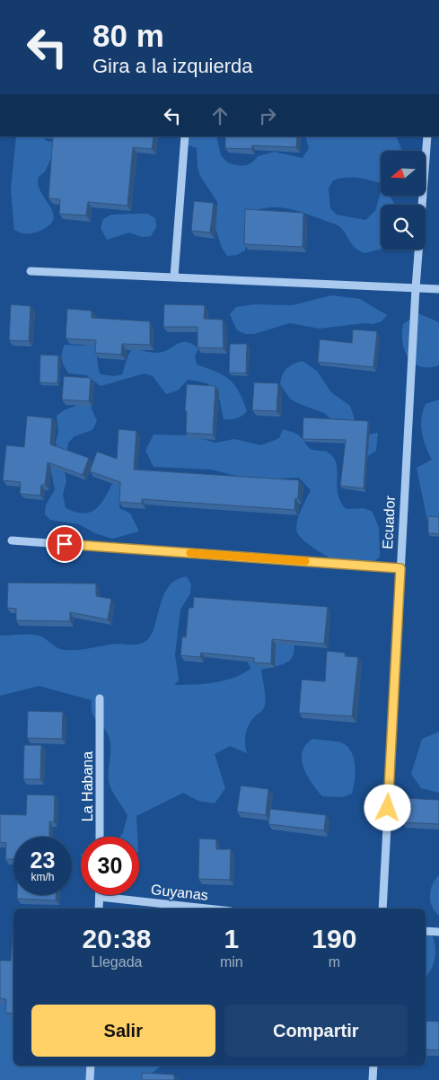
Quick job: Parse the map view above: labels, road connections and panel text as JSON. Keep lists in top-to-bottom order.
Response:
{
  "streets": {
    "street": ["Ecuador", "La Habana", "Guyanas"]
  },
  "north": "left",
  "page": {
    "turn": ["80 m", "Gira a la izquierda"],
    "speed": "23 km/h",
    "limit": "30",
    "eta": [
      "20:38",
      "Llegada",
      "1",
      "min",
      "190",
      "m"
    ],
    "buttons": ["Salir", "Compartir"]
  }
}
